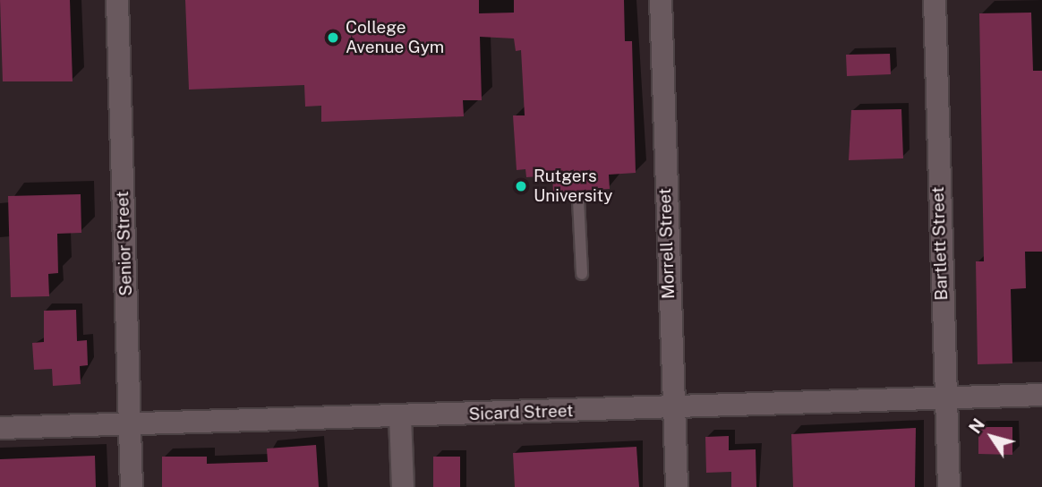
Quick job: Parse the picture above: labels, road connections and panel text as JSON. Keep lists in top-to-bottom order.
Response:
{
  "streets": {
    "street": [
      "Senior Street",
      "Morrell Street",
      "Bartlett Street",
      "Sicard Street"
    ]
  },
  "crossings": [
    ["Senior Street", "Sicard Street"],
    ["Morrell Street", "Sicard Street"],
    ["Bartlett Street", "Sicard Street"]
  ],
  "places": ["College Avenue Gym", "Rutgers University"],
  "north": "top left"
}
